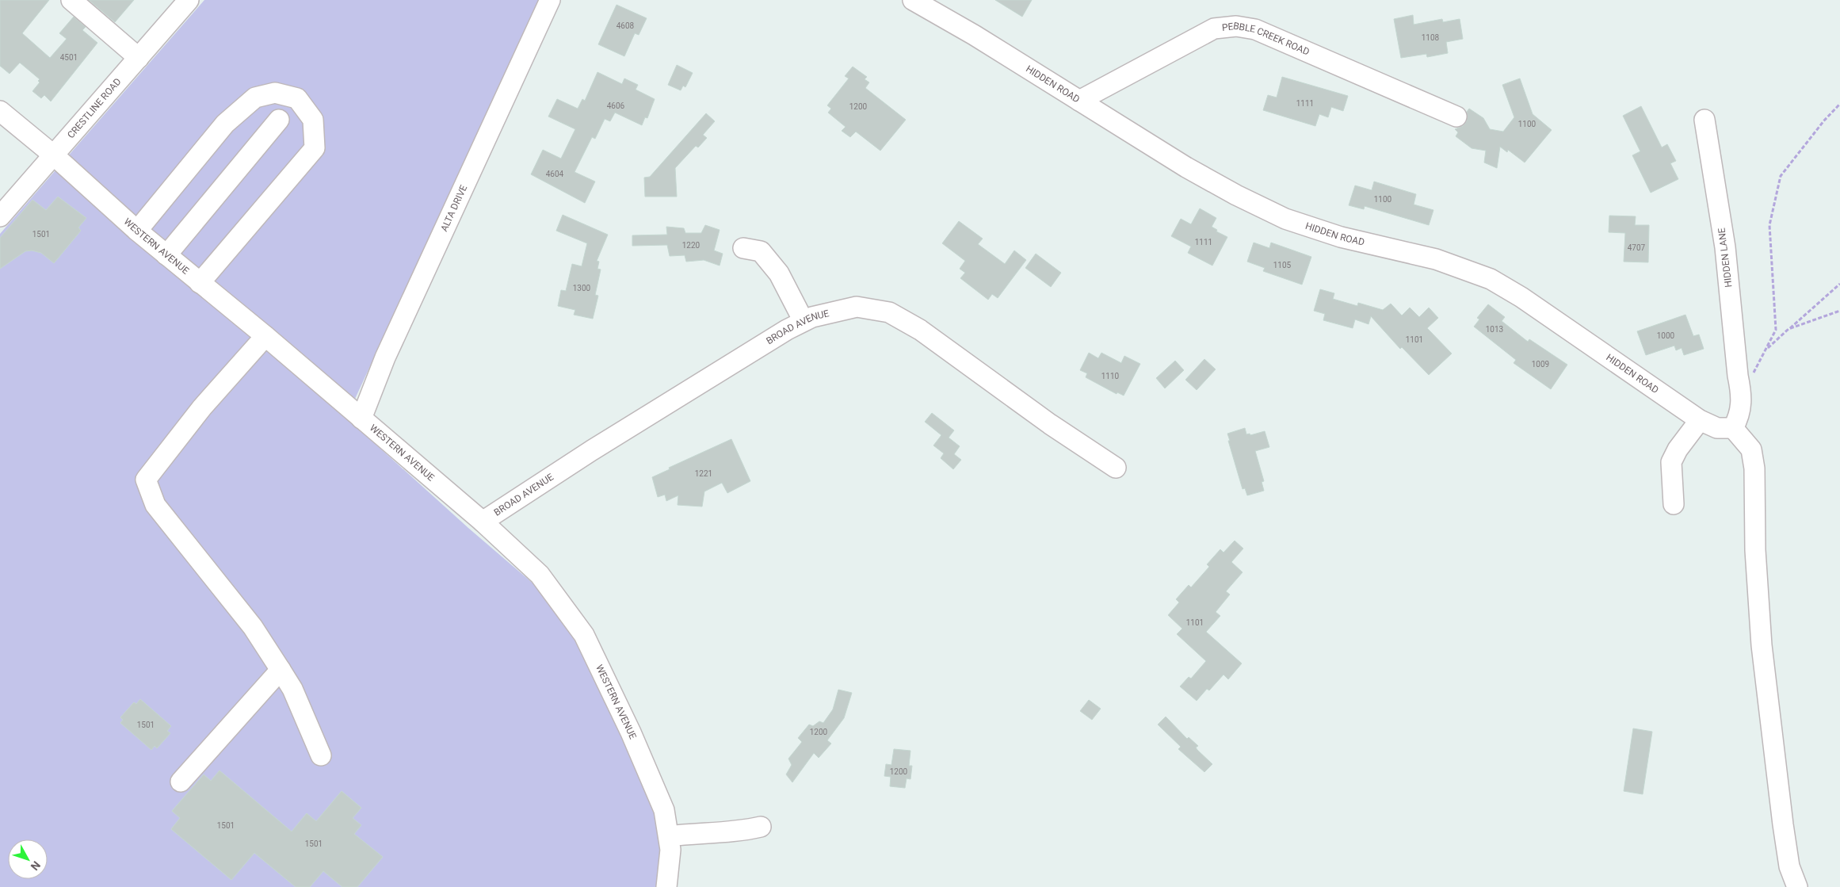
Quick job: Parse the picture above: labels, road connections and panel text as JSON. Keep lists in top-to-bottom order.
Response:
{
  "streets": {
    "street": [
      "PEBBLE CREEK ROAD",
      "HIDDEN ROAD",
      "CRESTLINE ROAD",
      "ALTA DRIVE",
      "WESTERN AVENUE",
      "HIDDEN LANE",
      "BROAD AVENUE"
    ]
  },
  "crossings": [
    ["PEBBLE CREEK ROAD", "HIDDEN ROAD"],
    ["CRESTLINE ROAD", "WESTERN AVENUE"],
    ["ALTA DRIVE", "WESTERN AVENUE"],
    ["WESTERN AVENUE", "BROAD AVENUE"]
  ],
  "house_numbers": [
    "4608",
    "1108",
    "4501",
    "1111",
    "4606",
    "1200",
    "1100",
    "4604",
    "1100",
    "1501",
    "1111",
    "1220",
    "4707",
    "1105",
    "1300",
    "1013",
    "1000",
    "1101",
    "1009",
    "1110",
    "1221",
    "1101",
    "1501",
    "1200",
    "1200",
    "1501",
    "1501"
  ],
  "north": "bottom right"
}
